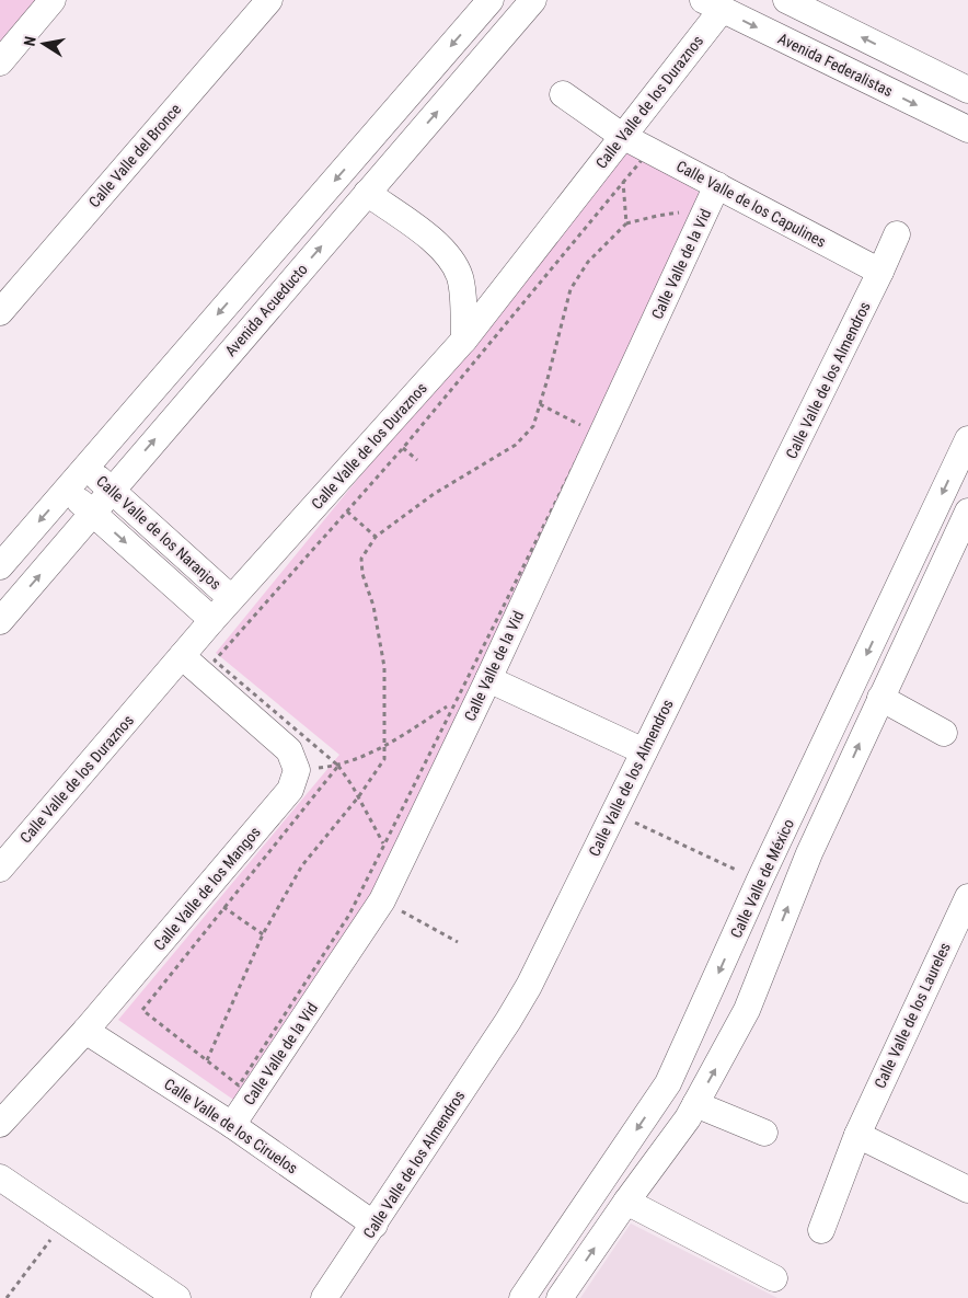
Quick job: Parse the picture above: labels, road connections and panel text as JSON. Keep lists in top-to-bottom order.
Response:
{
  "streets": {
    "street": [
      "Avenida Federalistas",
      "Calle Valle de los Duraznos",
      "Calle Valle del Bronce",
      "Calle Valle de los Capulines",
      "Calle Valle de la Vid",
      "Avenida Acueducto",
      "Calle Valle de los Almendros",
      "Calle Valle de los Naranjos",
      "Calle Valle de México",
      "Calle Valle de los Mangos",
      "Calle Valle de los Laureles",
      "Calle Valle de los Ciruelos"
    ]
  },
  "crossings": [
    ["Avenida Federalistas", "Calle Valle de los Duraznos"],
    ["Calle Valle de los Duraznos", "Calle Valle de los Capulines"],
    ["Calle Valle de los Duraznos", "Calle Valle de los Naranjos"],
    ["Calle Valle de los Capulines", "Calle Valle de la Vid"],
    ["Calle Valle de los Capulines", "Calle Valle de los Almendros"],
    ["Calle Valle de la Vid", "Calle Valle de los Ciruelos"],
    ["Avenida Acueducto", "Calle Valle de los Naranjos"],
    ["Calle Valle de los Almendros", "Calle Valle de los Ciruelos"],
    ["Calle Valle de los Mangos", "Calle Valle de los Ciruelos"]
  ],
  "north": "left"
}
